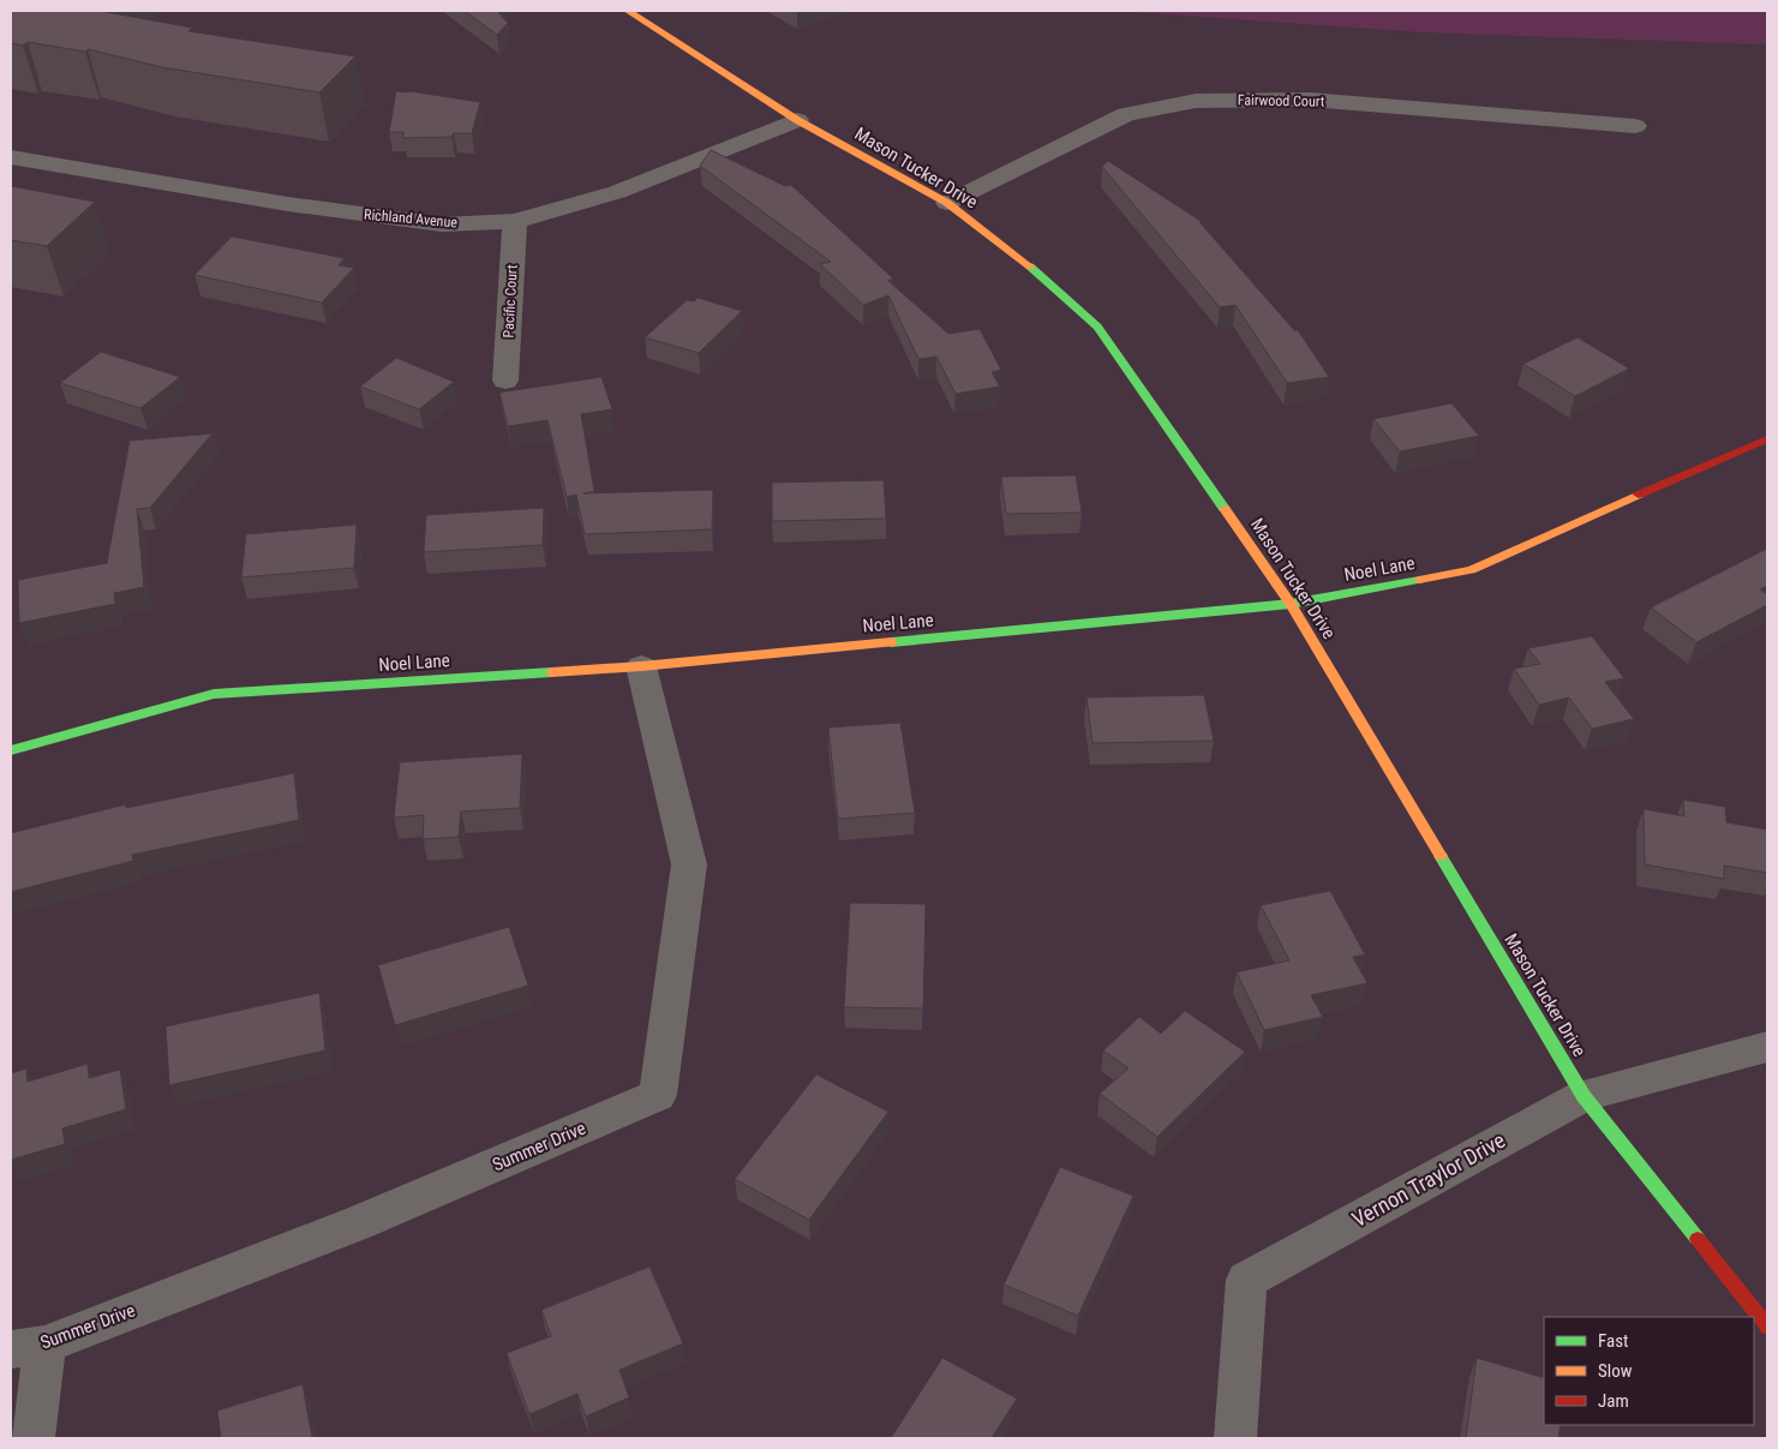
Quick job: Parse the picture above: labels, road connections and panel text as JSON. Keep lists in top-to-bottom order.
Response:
{
  "streets": {
    "street": [
      "Fairwood Court",
      "Mason Tucker Drive",
      "Richland Avenue",
      "Pacific Court",
      "Noel Lane",
      "Summer Drive",
      "Vernon Traylor Drive"
    ]
  },
  "crossings": [
    ["Fairwood Court", "Mason Tucker Drive"],
    ["Mason Tucker Drive", "Richland Avenue"],
    ["Mason Tucker Drive", "Noel Lane"],
    ["Mason Tucker Drive", "Vernon Traylor Drive"],
    ["Richland Avenue", "Pacific Court"],
    ["Noel Lane", "Summer Drive"]
  ],
  "legend": ["Fast", "Slow", "Jam"]
}
